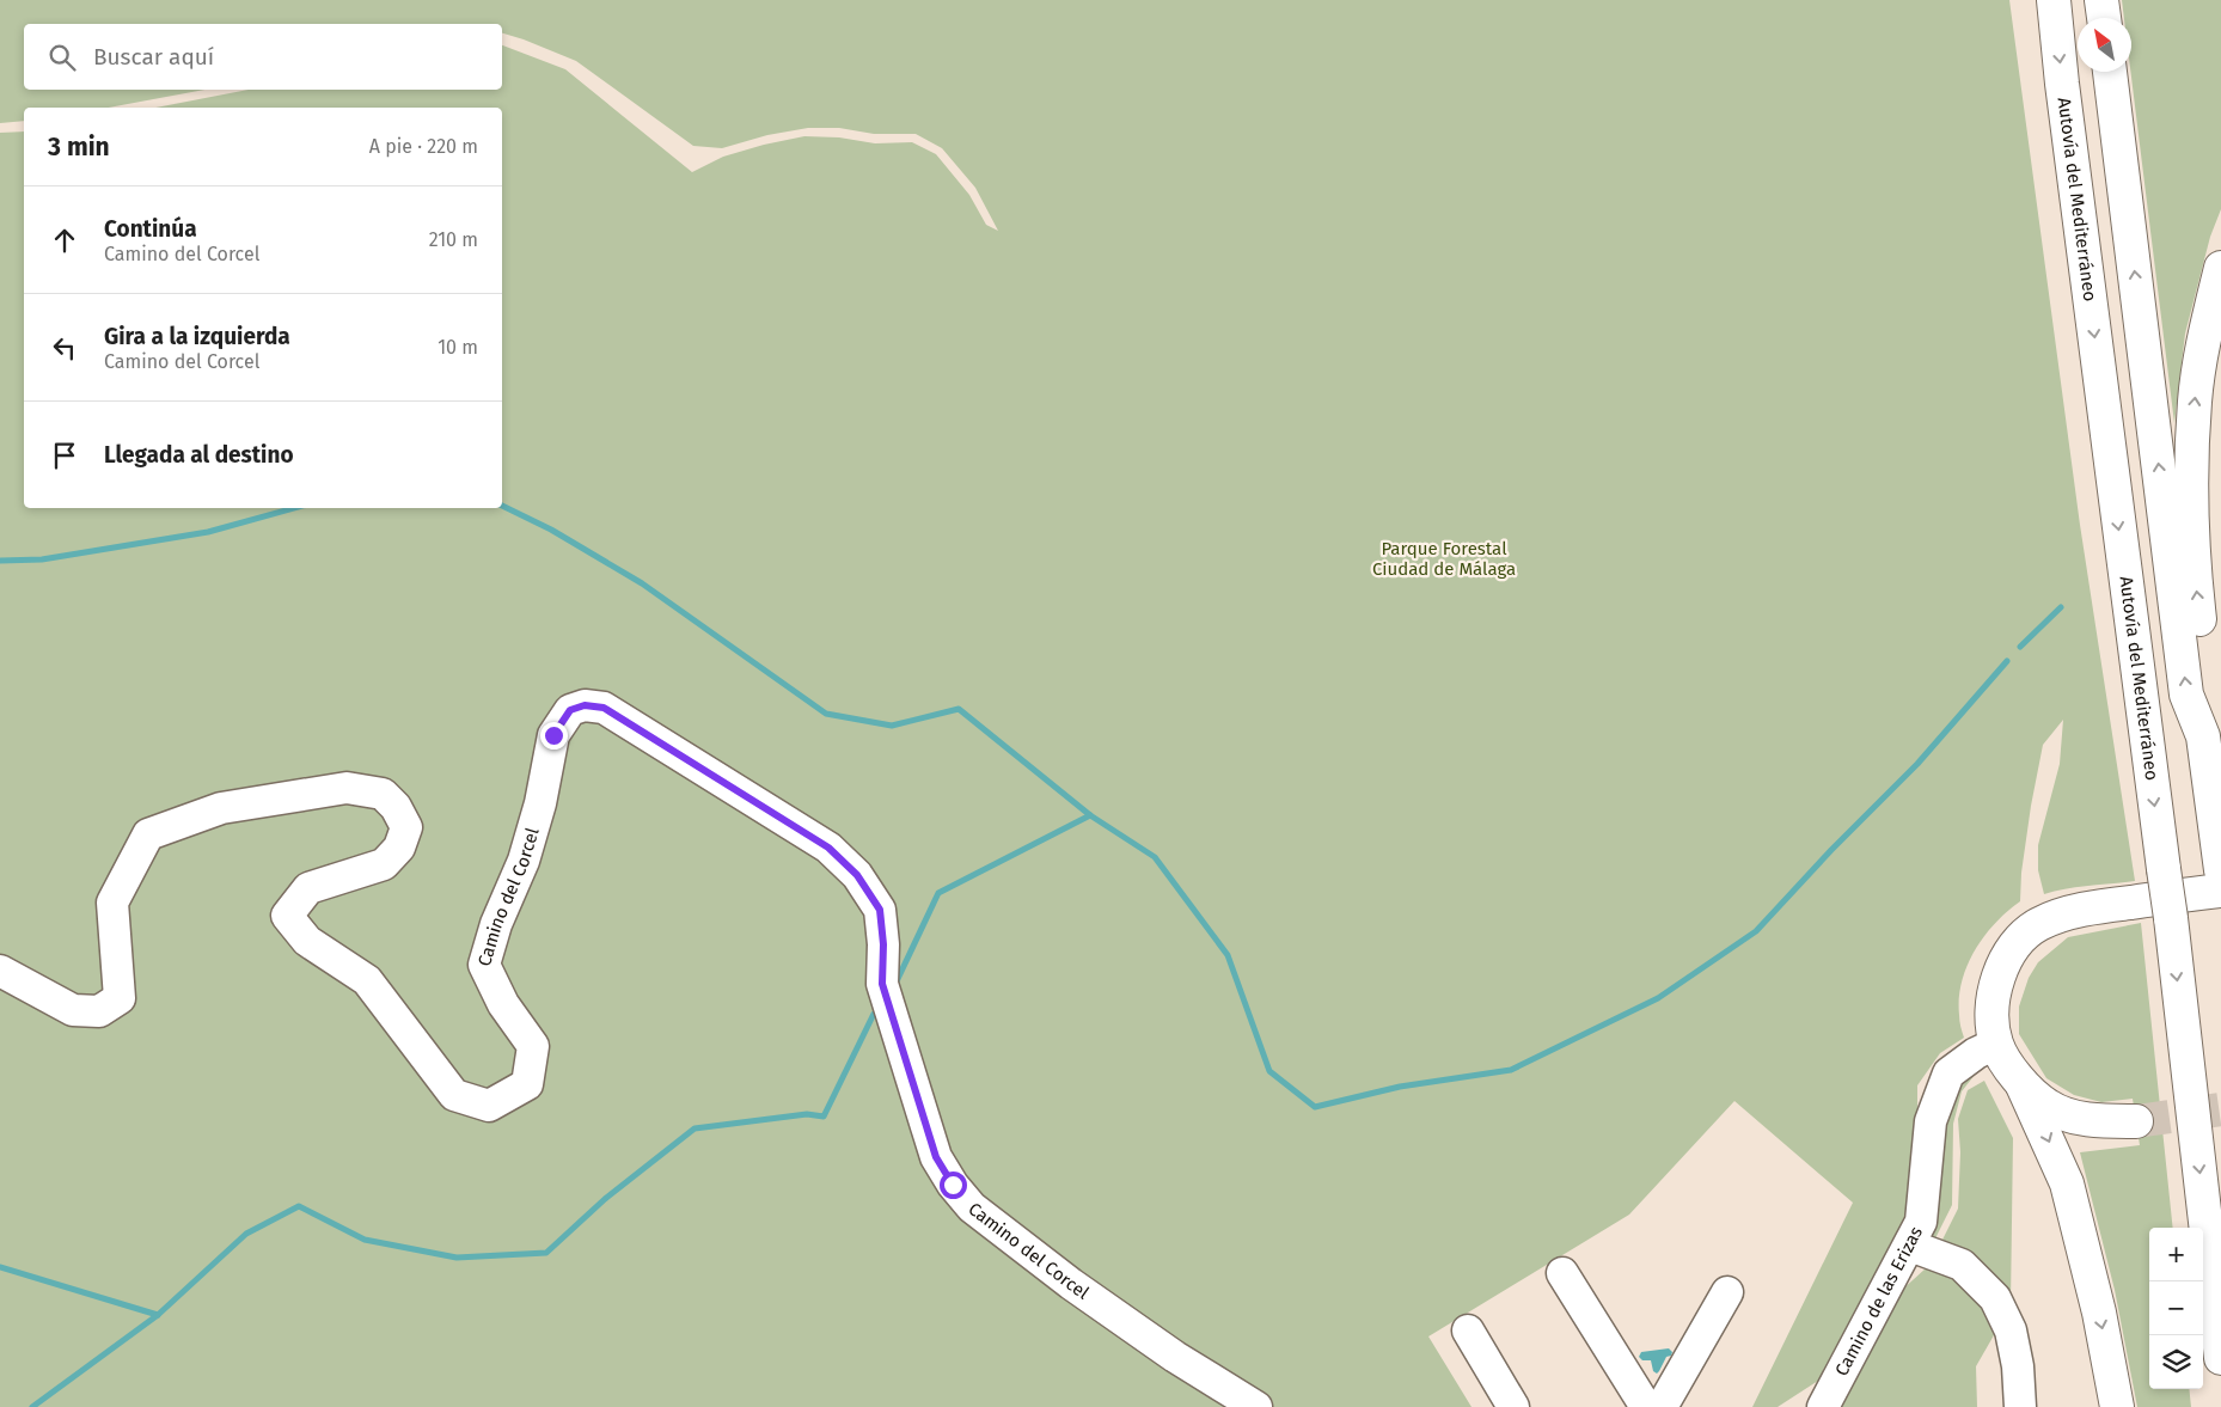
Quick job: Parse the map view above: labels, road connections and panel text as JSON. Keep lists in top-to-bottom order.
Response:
{
  "streets": {
    "main road": ["Autovía del Mediterráneo"],
    "street": ["Camino del Corcel", "Camino de las Erizas"]
  },
  "parks": ["Parque Forestal Ciudad de Málaga"],
  "north": "top left",
  "page": {
    "search": "Buscar aquí",
    "heading": ["3 min", "A pie · 220 m"],
    "list": [
      ["Continúa", "Camino del Corcel", "210 m"],
      ["Gira a la izquierda", "Camino del Corcel", "10 m"],
      "Llegada al destino"
    ],
    "map_buttons": ["+", "−"]
  }
}
